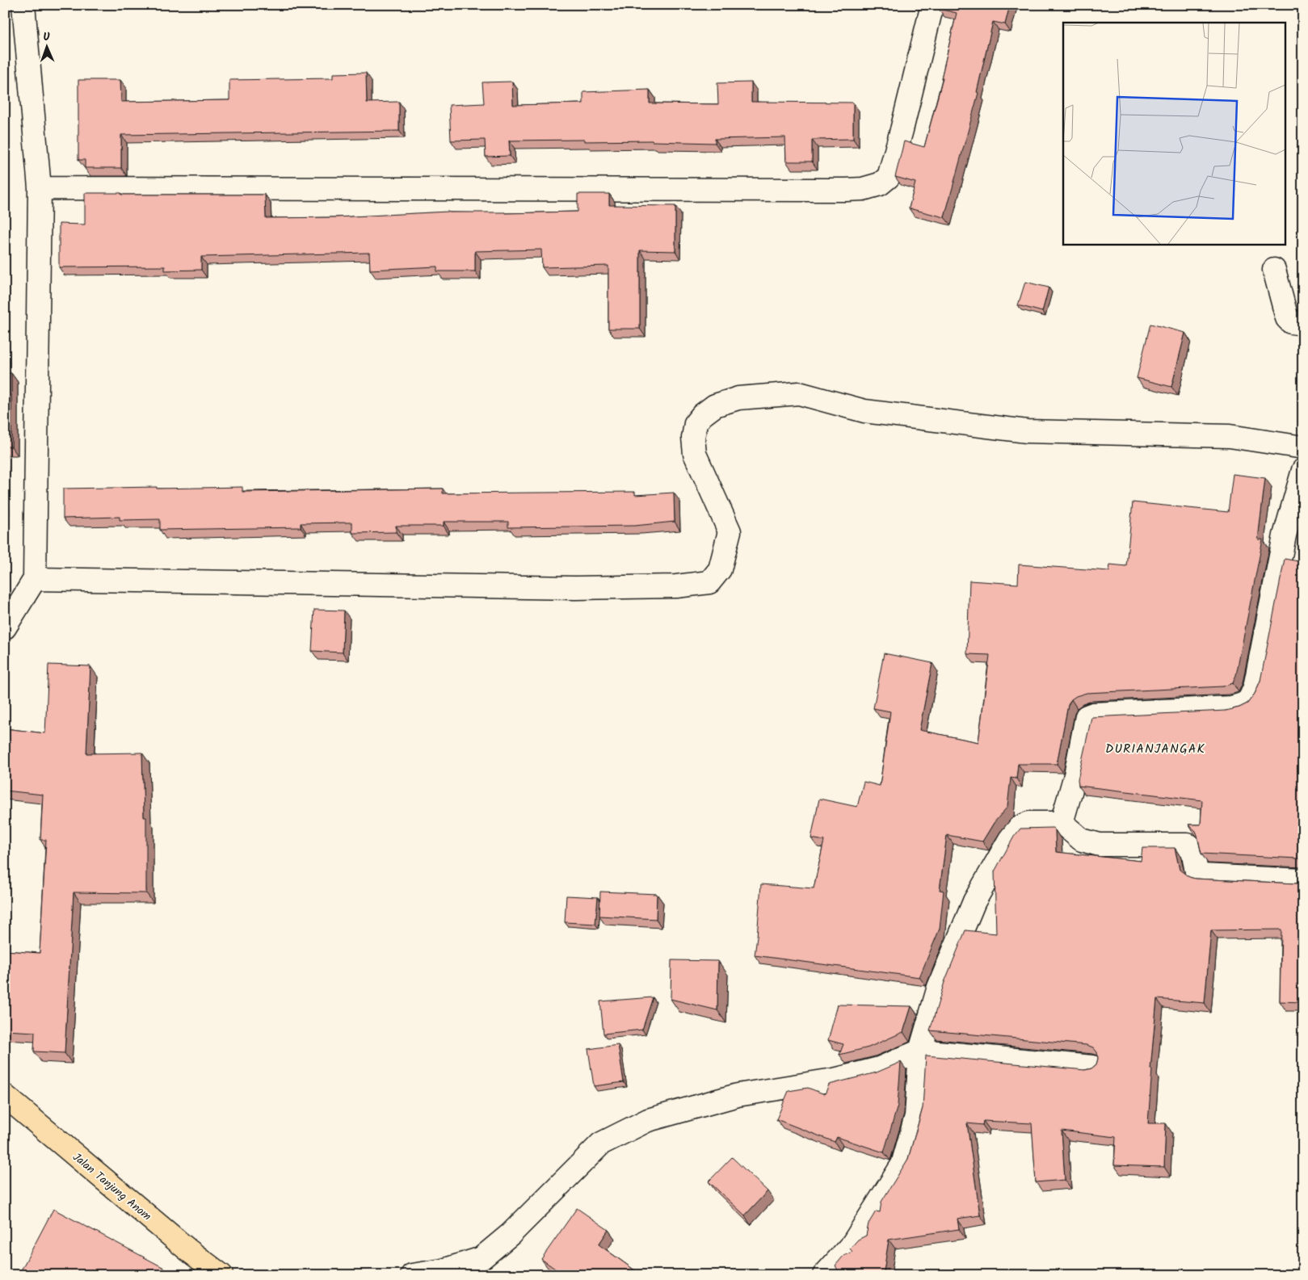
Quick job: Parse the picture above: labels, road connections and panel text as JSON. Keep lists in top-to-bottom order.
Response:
{
  "streets": {
    "main road": ["Jalan Tanjung Anom"]
  },
  "districts": ["DURIANJANGAK"],
  "north": "top"
}
